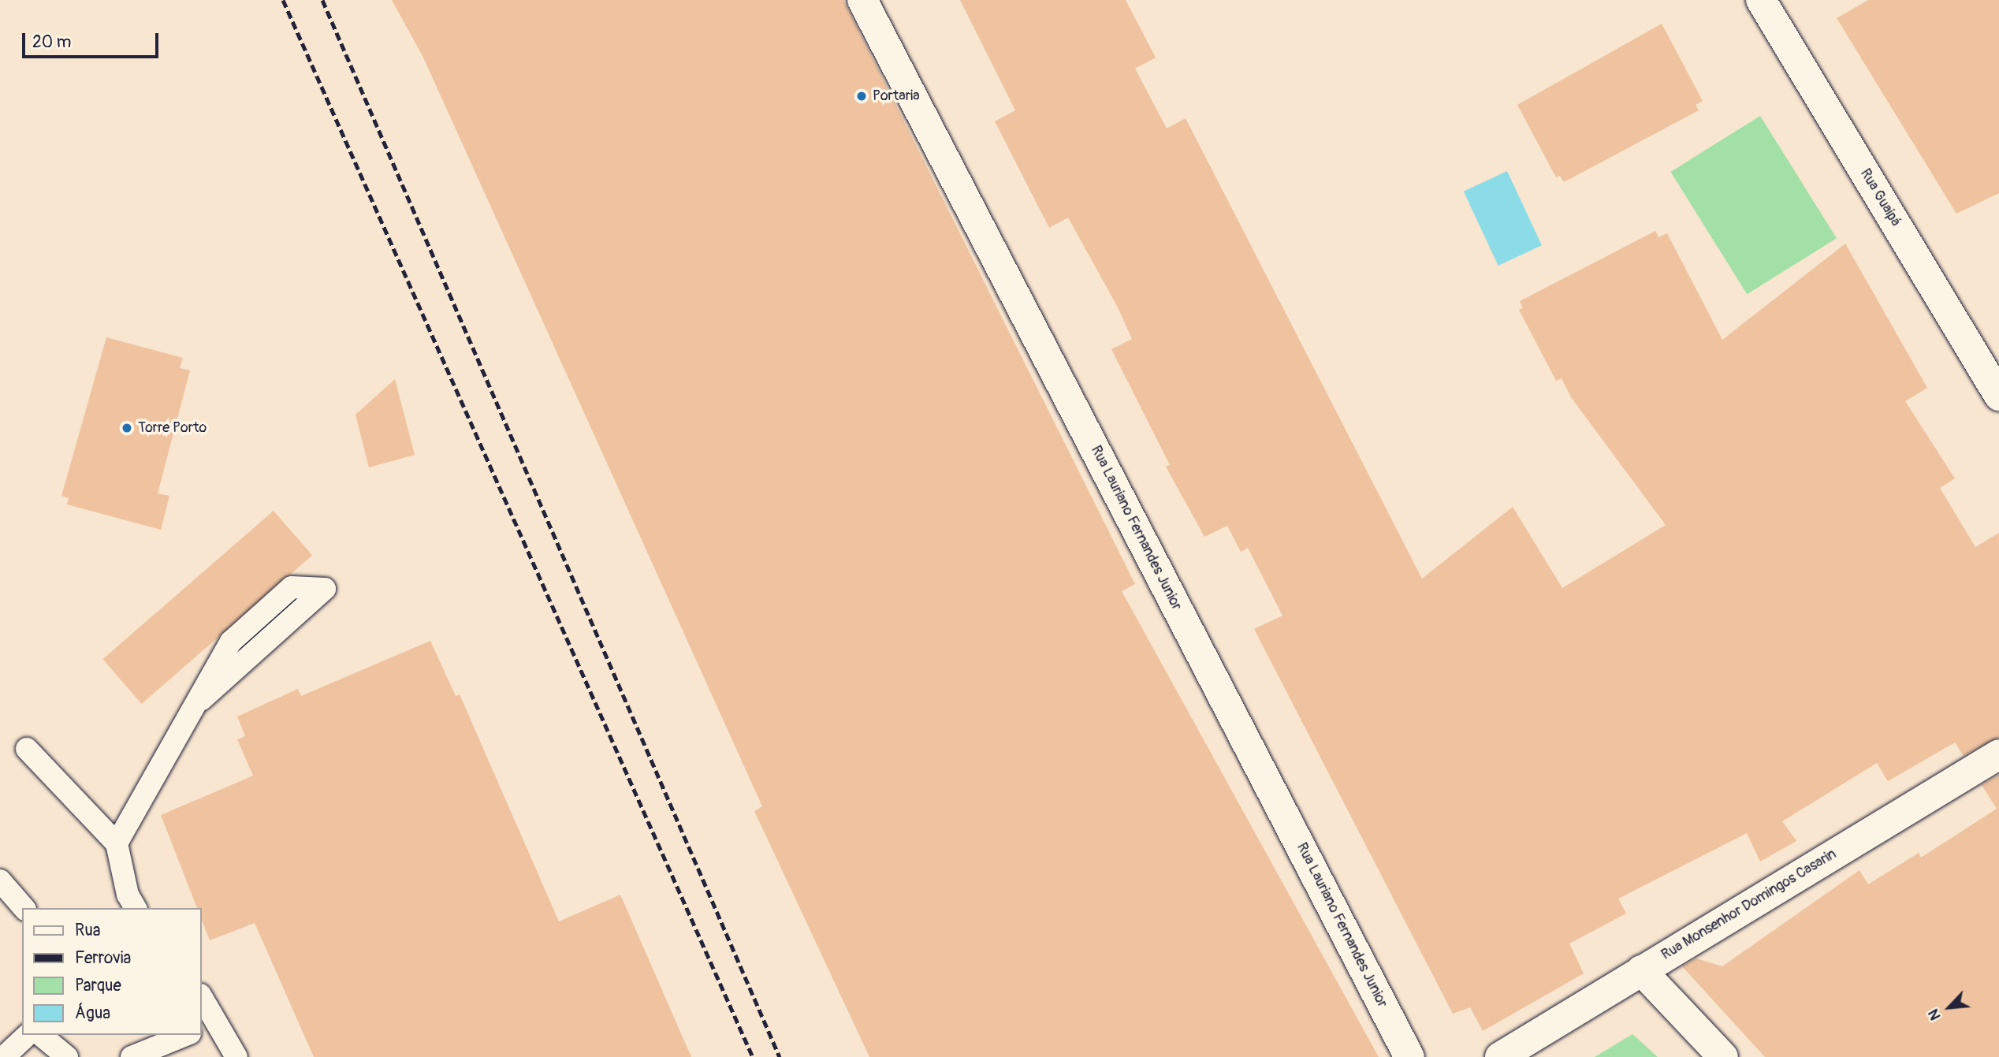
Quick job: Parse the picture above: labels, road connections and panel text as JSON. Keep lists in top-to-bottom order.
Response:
{
  "streets": {
    "street": ["Rua Guaipá", "Rua Lauriano Fernandes Junior", "Rua Monsenhor Domingos Casarin"]
  },
  "places": ["Portaria", "Torre Porto"],
  "legend": [
    "Rua",
    "Ferrovia",
    "Parque",
    "Água"
  ],
  "scale_bar": "20 m",
  "north": "bottom left"
}
